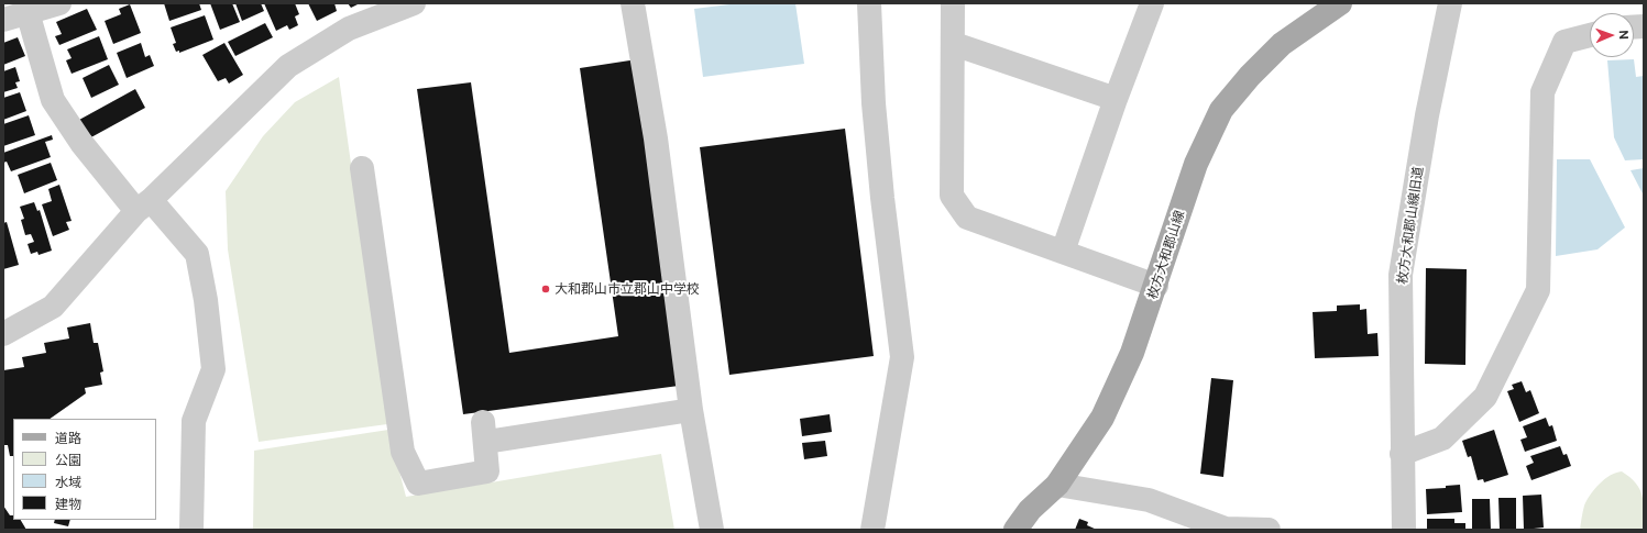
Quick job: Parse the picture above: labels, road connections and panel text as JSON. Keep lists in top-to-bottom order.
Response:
{
  "streets": {
    "main road": ["枚方大和郡山線"],
    "street": ["枚方大和郡山線旧道"]
  },
  "places": ["大和郡山市立郡山中学校"],
  "legend": [
    "道路",
    "公園",
    "水域",
    "建物"
  ],
  "north": "right"
}
